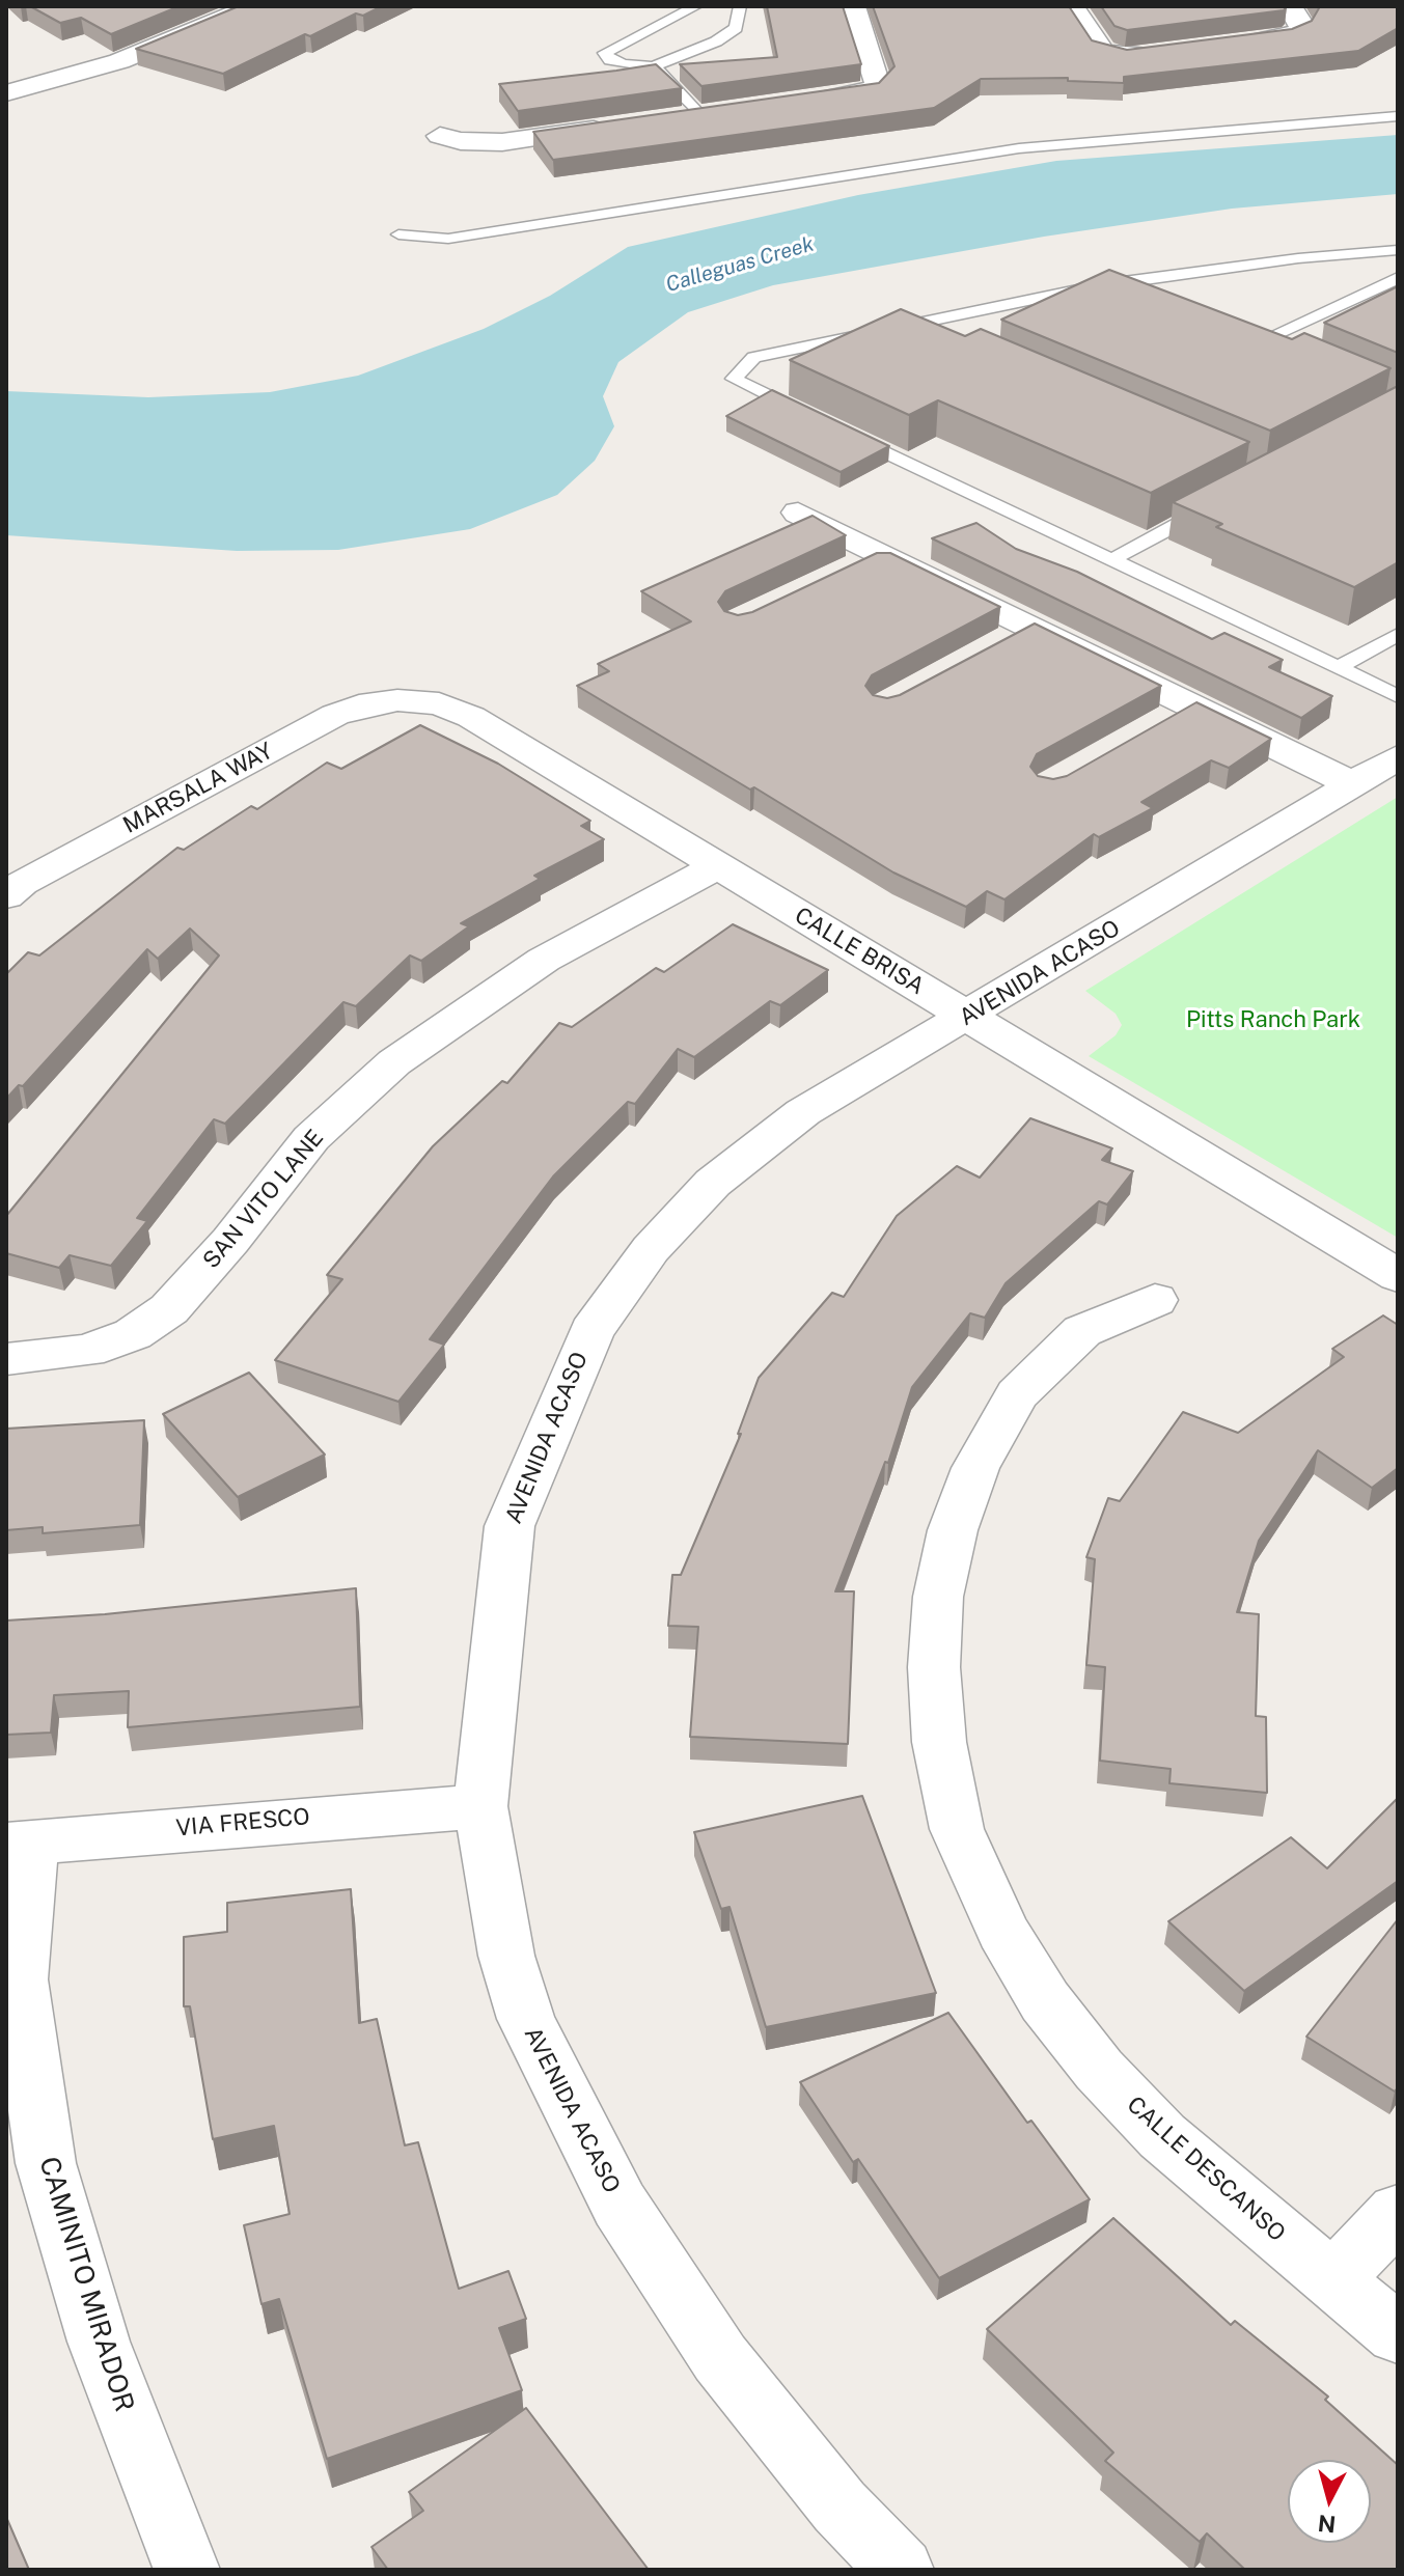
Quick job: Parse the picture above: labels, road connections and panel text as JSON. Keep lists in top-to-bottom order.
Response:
{
  "streets": {
    "street": [
      "MARSALA WAY",
      "CALLE BRISA",
      "AVENIDA ACASO",
      "SAN VITO LANE",
      "VIA FRESCO",
      "CALLE DESCANSO",
      "CAMINITO MIRADOR"
    ]
  },
  "crossings": [
    ["MARSALA WAY", "CALLE BRISA"],
    ["CALLE BRISA", "AVENIDA ACASO"],
    ["CALLE BRISA", "SAN VITO LANE"],
    ["AVENIDA ACASO", "VIA FRESCO"],
    ["VIA FRESCO", "CAMINITO MIRADOR"]
  ],
  "water": ["Calleguas Creek"],
  "parks": ["Pitts Ranch Park"],
  "north": "bottom"
}
